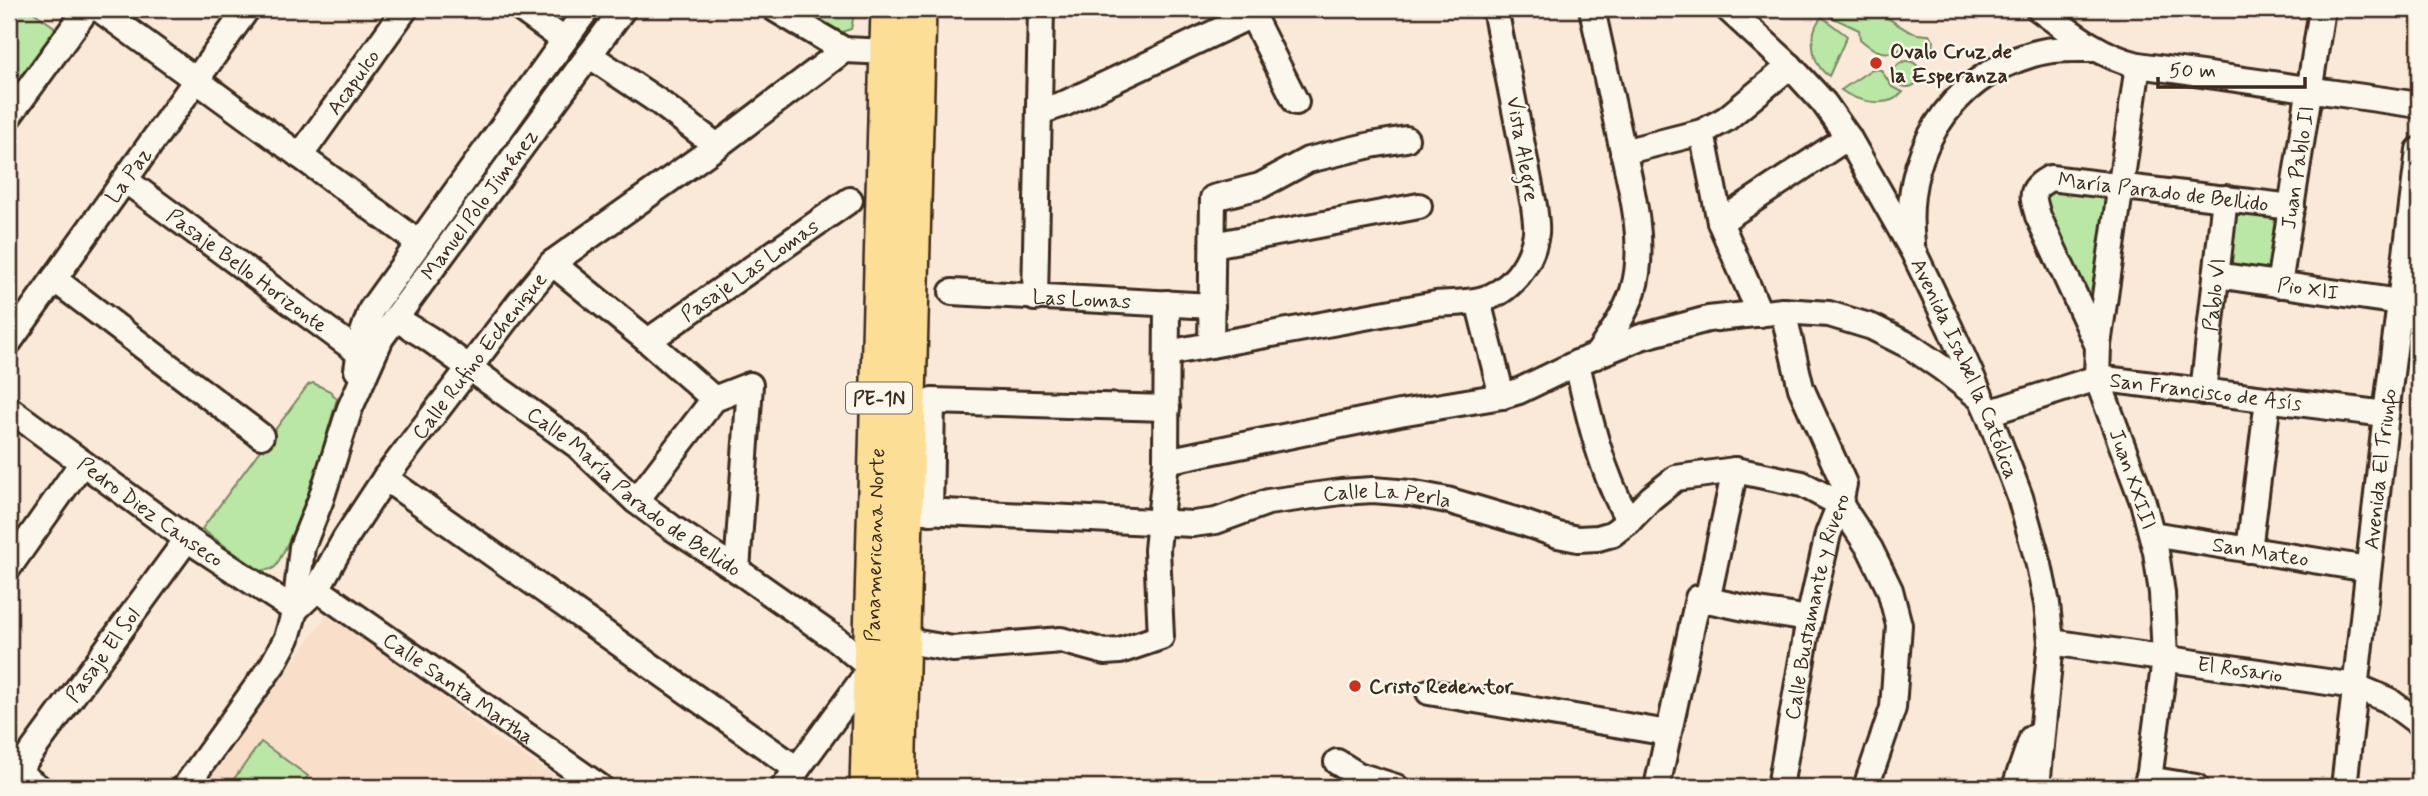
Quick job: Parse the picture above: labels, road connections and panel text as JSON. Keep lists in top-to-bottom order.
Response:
{
  "streets": {
    "highway": ["PE-1N", "Panamericana Norte"],
    "street": [
      "Acapulco",
      "Vista Alegre",
      "Juan Pablo II",
      "La Paz",
      "María Parado de Bellido",
      "Manuel Polo Jiménez",
      "Pasaje Las Lomas",
      "Pasaje Bello Horizonte",
      "Pio XII",
      "Pablo VI",
      "Las Lomas",
      "Calle Rufino Echenique",
      "Avenida Isabel la Católica",
      "San Francisco de Asís",
      "Avenida El Triunfo",
      "Juan XXIII",
      "Calle María Parado de Bellido",
      "Calle La Perla",
      "Pedro Diez Canseco",
      "San Mateo",
      "Calle Bustamante y Rivero",
      "Pasaje El Sol",
      "El Rosario",
      "Calle Santa Martha"
    ]
  },
  "crossings": [
    ["Juan Pablo II", "María Parado de Bellido"],
    ["Juan Pablo II", "Pio XII"],
    ["La Paz", "Pasaje Bello Horizonte"],
    ["María Parado de Bellido", "Pablo VI"],
    ["María Parado de Bellido", "Juan XXIII"],
    ["Manuel Polo Jiménez", "Pasaje Bello Horizonte"],
    ["Manuel Polo Jiménez", "Calle Rufino Echenique"],
    ["Manuel Polo Jiménez", "Calle María Parado de Bellido"],
    ["Manuel Polo Jiménez", "Pedro Diez Canseco"],
    ["Pio XII", "Pablo VI"],
    ["Pio XII", "Avenida El Triunfo"],
    ["Pablo VI", "San Francisco de Asís"],
    ["Calle Rufino Echenique", "Calle María Parado de Bellido"],
    ["Calle Rufino Echenique", "Pedro Diez Canseco"],
    ["Calle Rufino Echenique", "Calle Santa Martha"],
    ["Avenida Isabel la Católica", "San Francisco de Asís"],
    ["Avenida Isabel la Católica", "El Rosario"],
    ["San Francisco de Asís", "Avenida El Triunfo"],
    ["San Francisco de Asís", "Juan XXIII"],
    ["Avenida El Triunfo", "San Mateo"],
    ["Avenida El Triunfo", "El Rosario"],
    ["Juan XXIII", "San Mateo"],
    ["Juan XXIII", "El Rosario"],
    ["Calle María Parado de Bellido", "Panamericana Norte"],
    ["Calle La Perla", "Panamericana Norte"],
    ["Calle La Perla", "Calle Bustamante y Rivero"],
    ["Pedro Diez Canseco", "Pasaje El Sol"]
  ],
  "places": ["Ovalo Cruz de la Esperanza", "Cristo Redentor"],
  "scale_bar": "50 m"
}
